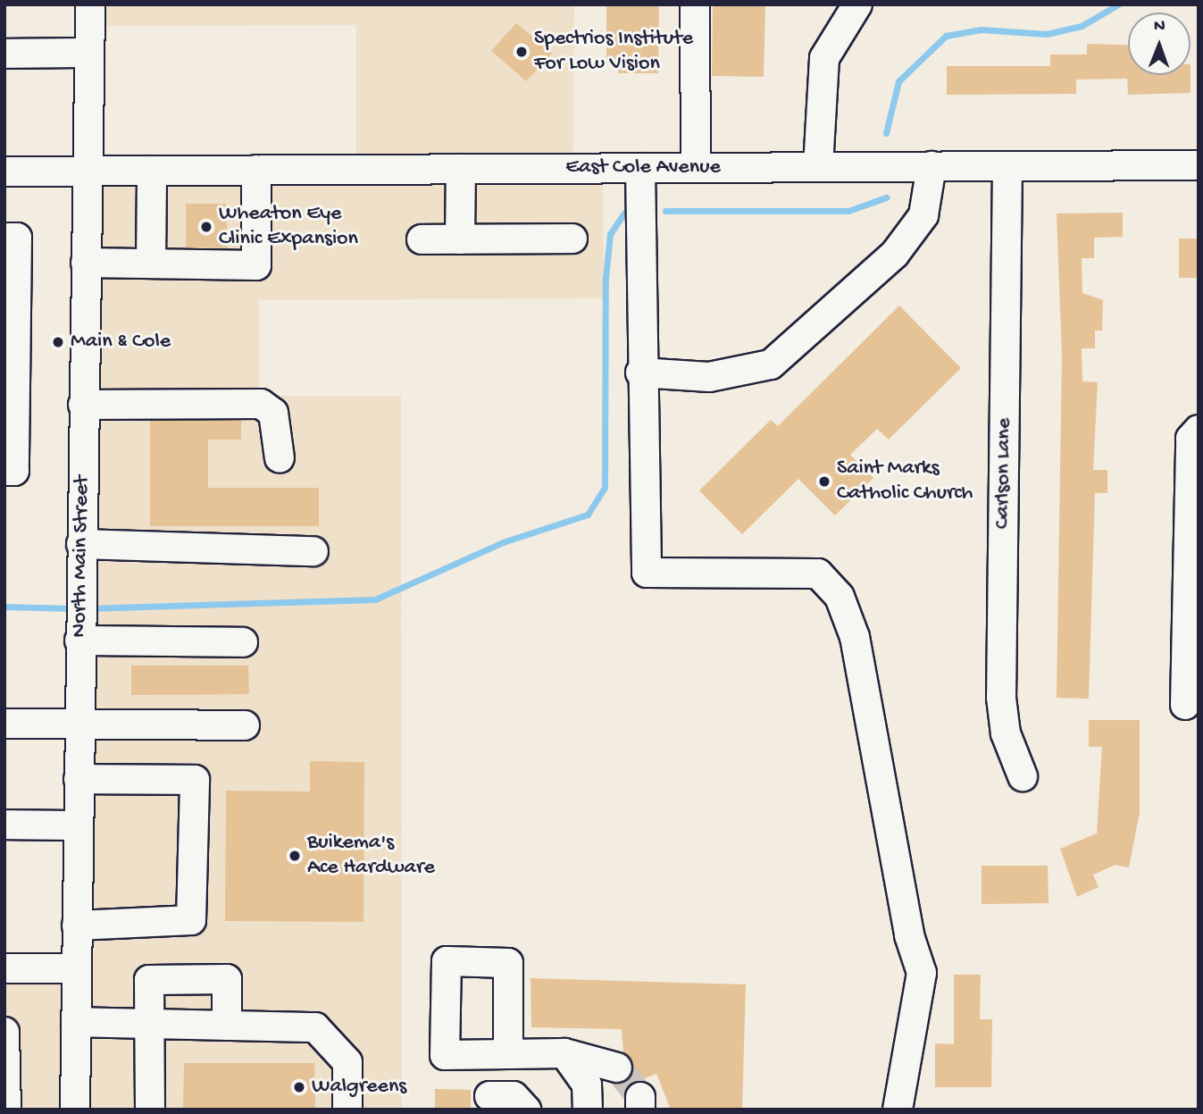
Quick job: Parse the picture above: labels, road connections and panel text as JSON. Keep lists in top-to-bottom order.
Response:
{
  "streets": {
    "street": ["East Cole Avenue", "Carlson Lane", "North Main Street"]
  },
  "crossings": [
    ["East Cole Avenue", "Carlson Lane"],
    ["East Cole Avenue", "North Main Street"]
  ],
  "places": [
    "Spectrios Institute For Low Vision",
    "Wheaton Eye Clinic Expansion",
    "Main & Cole",
    "Saint Marks Catholic Church",
    "Buikema's Ace Hardware",
    "Walgreens"
  ],
  "north": "top"
}
